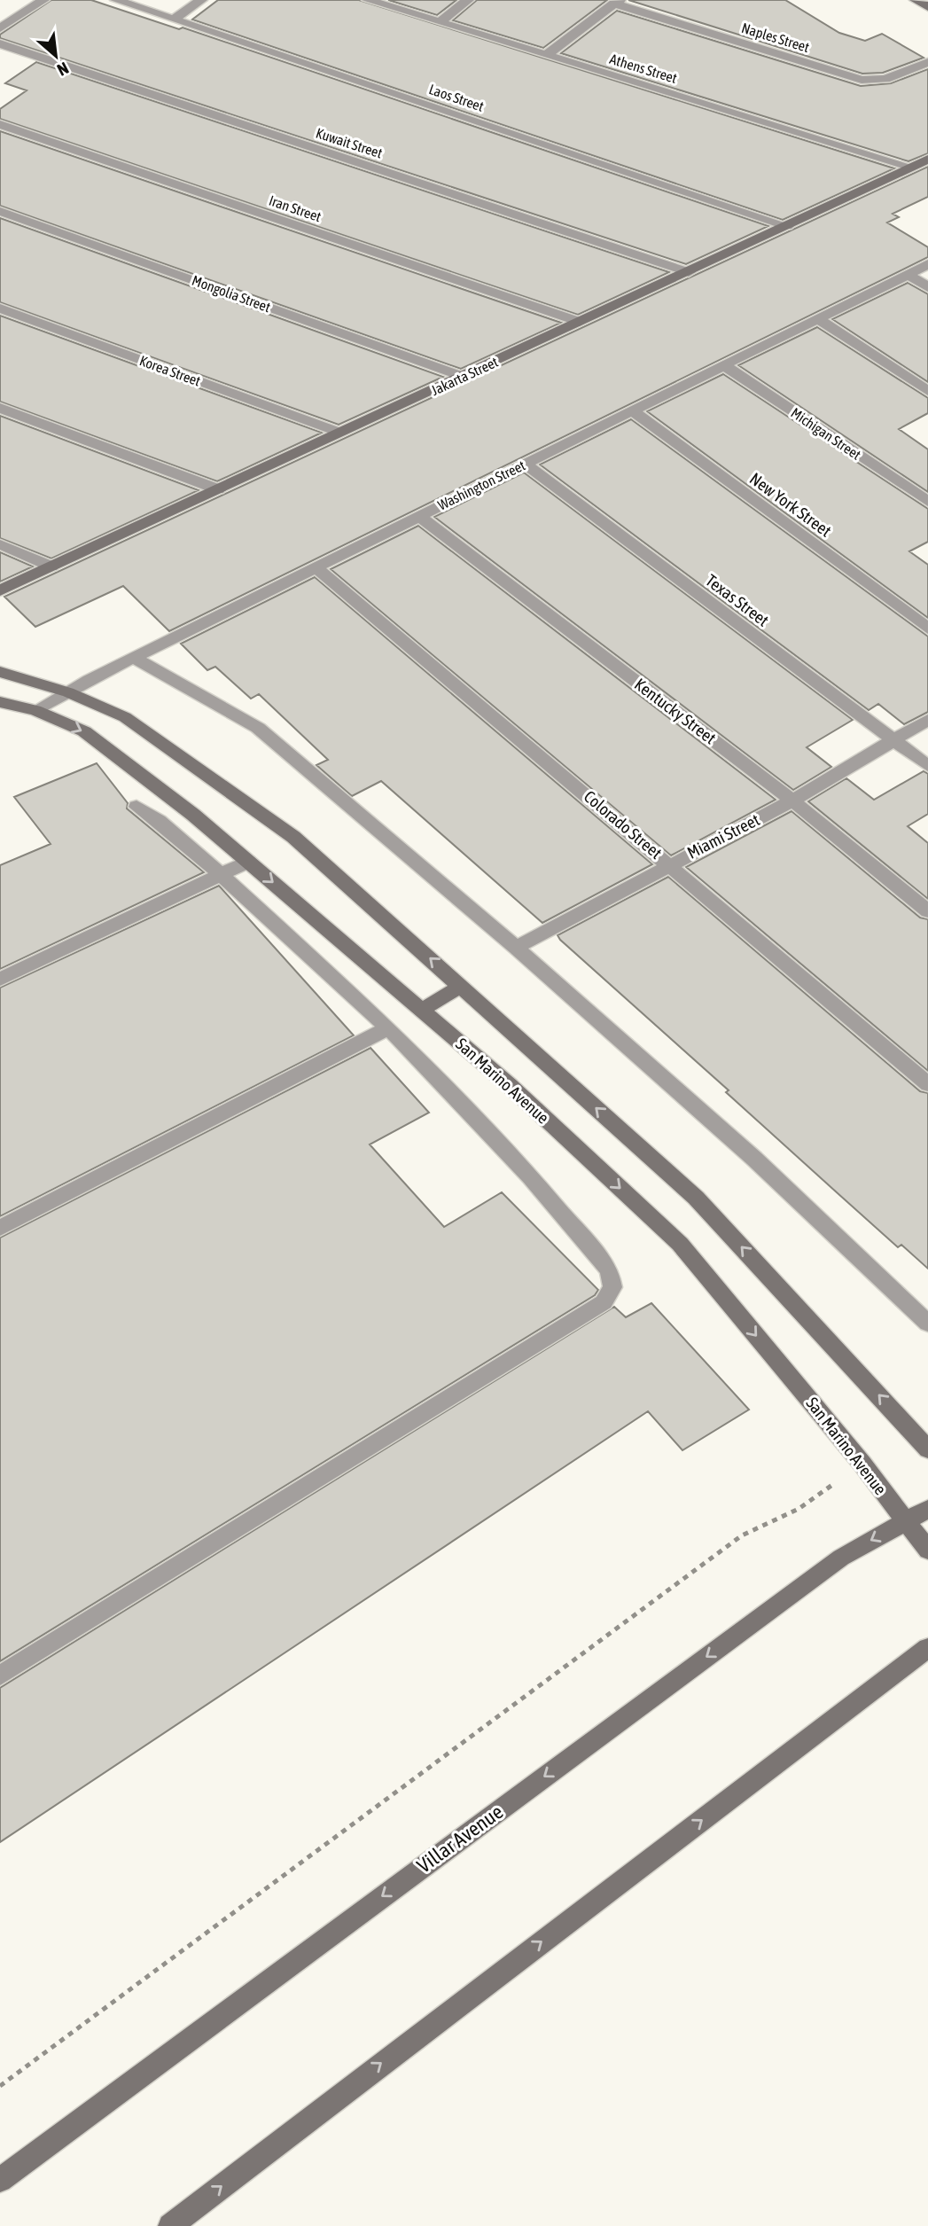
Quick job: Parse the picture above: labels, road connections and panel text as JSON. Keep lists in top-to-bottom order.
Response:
{
  "streets": {
    "main road": ["Jakarta Street", "San Marino Avenue", "Villar Avenue"],
    "street": [
      "Naples Street",
      "Athens Street",
      "Laos Street",
      "Kuwait Street",
      "Iran Street",
      "Mongolia Street",
      "Korea Street",
      "Michigan Street",
      "Washington Street",
      "New York Street",
      "Texas Street",
      "Kentucky Street",
      "Colorado Street",
      "Miami Street"
    ]
  },
  "crossings": [
    ["Athens Street", "Jakarta Street"],
    ["Laos Street", "Jakarta Street"],
    ["Kuwait Street", "Jakarta Street"],
    ["Iran Street", "Jakarta Street"],
    ["Mongolia Street", "Jakarta Street"],
    ["Korea Street", "Jakarta Street"],
    ["Michigan Street", "Washington Street"],
    ["Washington Street", "New York Street"],
    ["Washington Street", "Texas Street"],
    ["Washington Street", "Kentucky Street"],
    ["Washington Street", "Colorado Street"],
    ["Washington Street", "San Marino Avenue"],
    ["Texas Street", "Miami Street"],
    ["Kentucky Street", "Miami Street"],
    ["Colorado Street", "Miami Street"],
    ["San Marino Avenue", "Villar Avenue"]
  ],
  "north": "bottom right"
}
